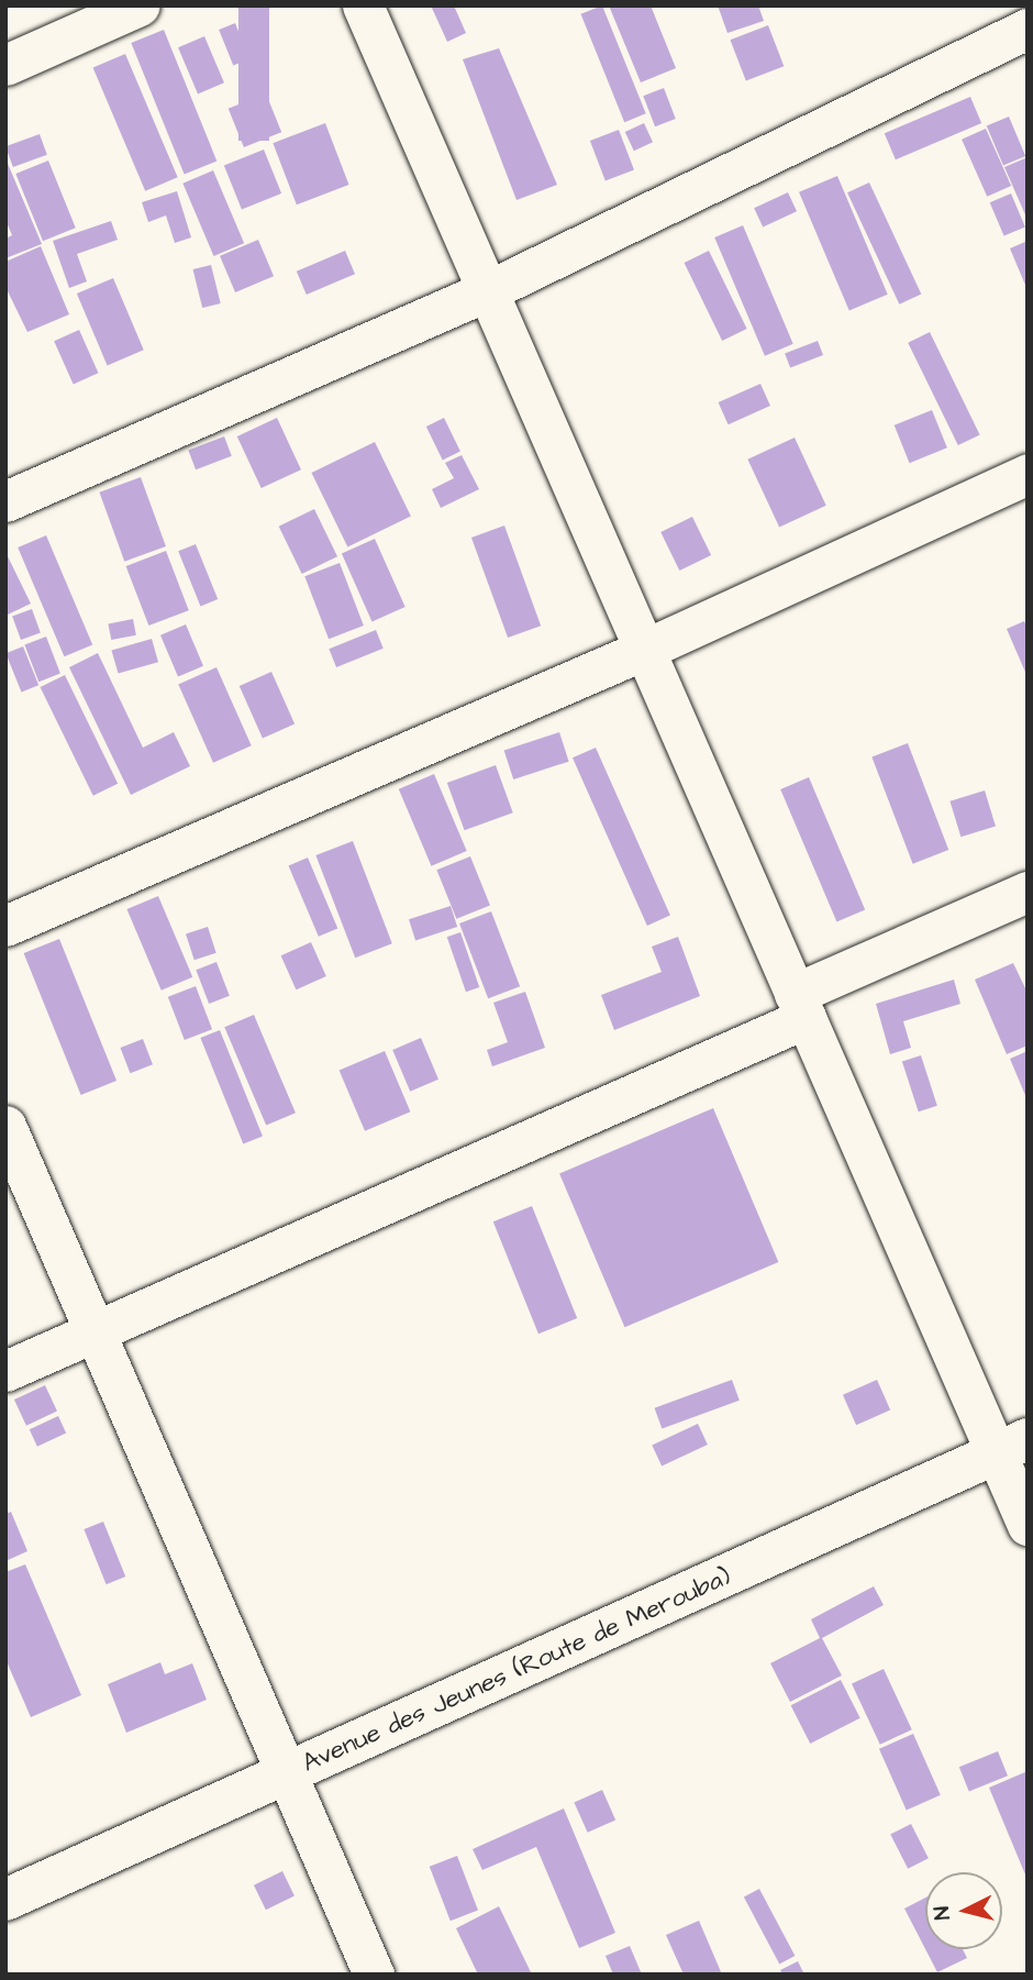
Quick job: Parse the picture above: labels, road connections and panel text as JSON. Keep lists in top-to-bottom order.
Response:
{
  "streets": {
    "main road": ["Avenue des Jeunes (Route de Merouba)"]
  },
  "north": "left"
}
